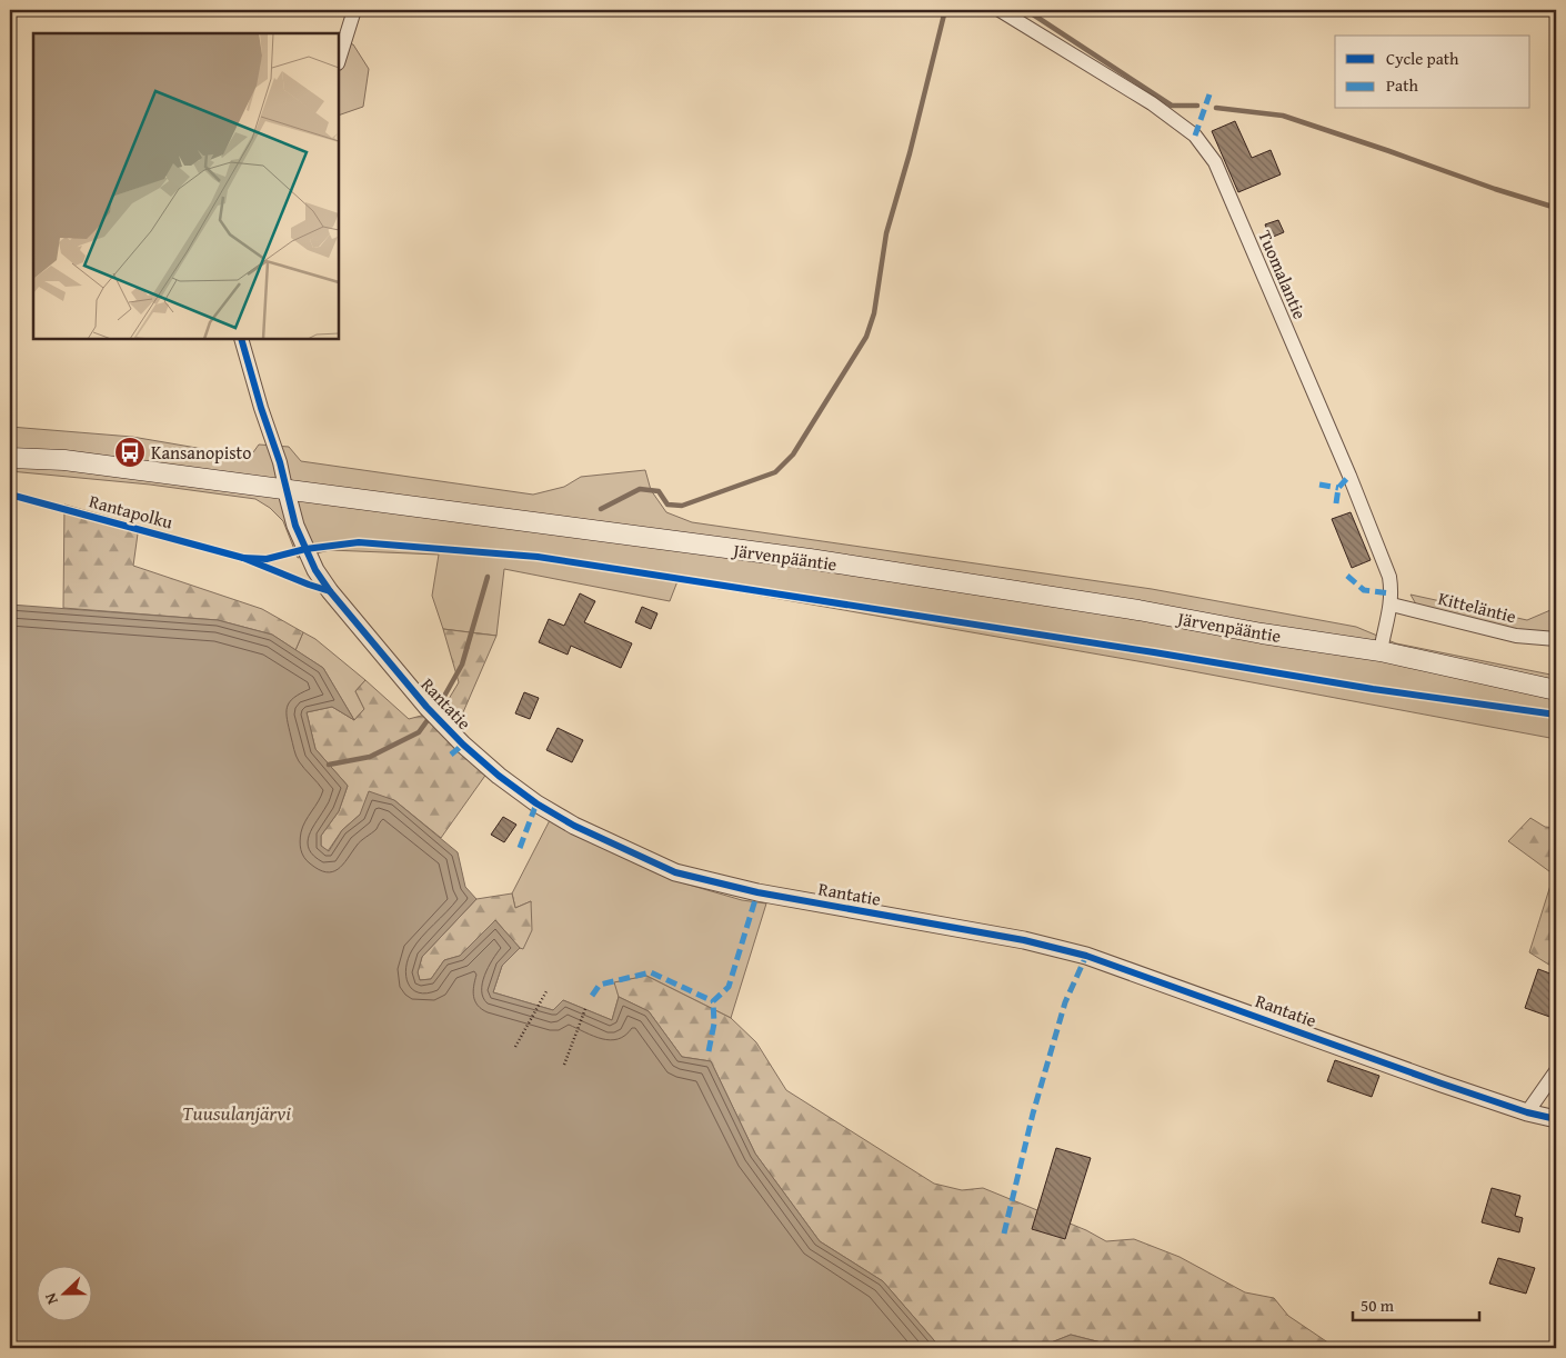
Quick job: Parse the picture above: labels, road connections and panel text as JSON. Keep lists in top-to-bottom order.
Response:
{
  "streets": {
    "main road": ["Järvenpääntie"],
    "street": ["Tuomalantie", "Kitteläntie", "Rantatie"],
    "cycle path": ["Rantapolku"]
  },
  "crossings": [
    ["Tuomalantie", "Järvenpääntie"],
    ["Tuomalantie", "Kitteläntie"],
    ["Järvenpääntie", "Rantatie"]
  ],
  "water": ["Tuusulanjärvi"],
  "places": {
    "bus stop": ["Kansanopisto"]
  },
  "legend": ["Cycle path", "Path"],
  "scale_bar": "50 m",
  "north": "left"
}
